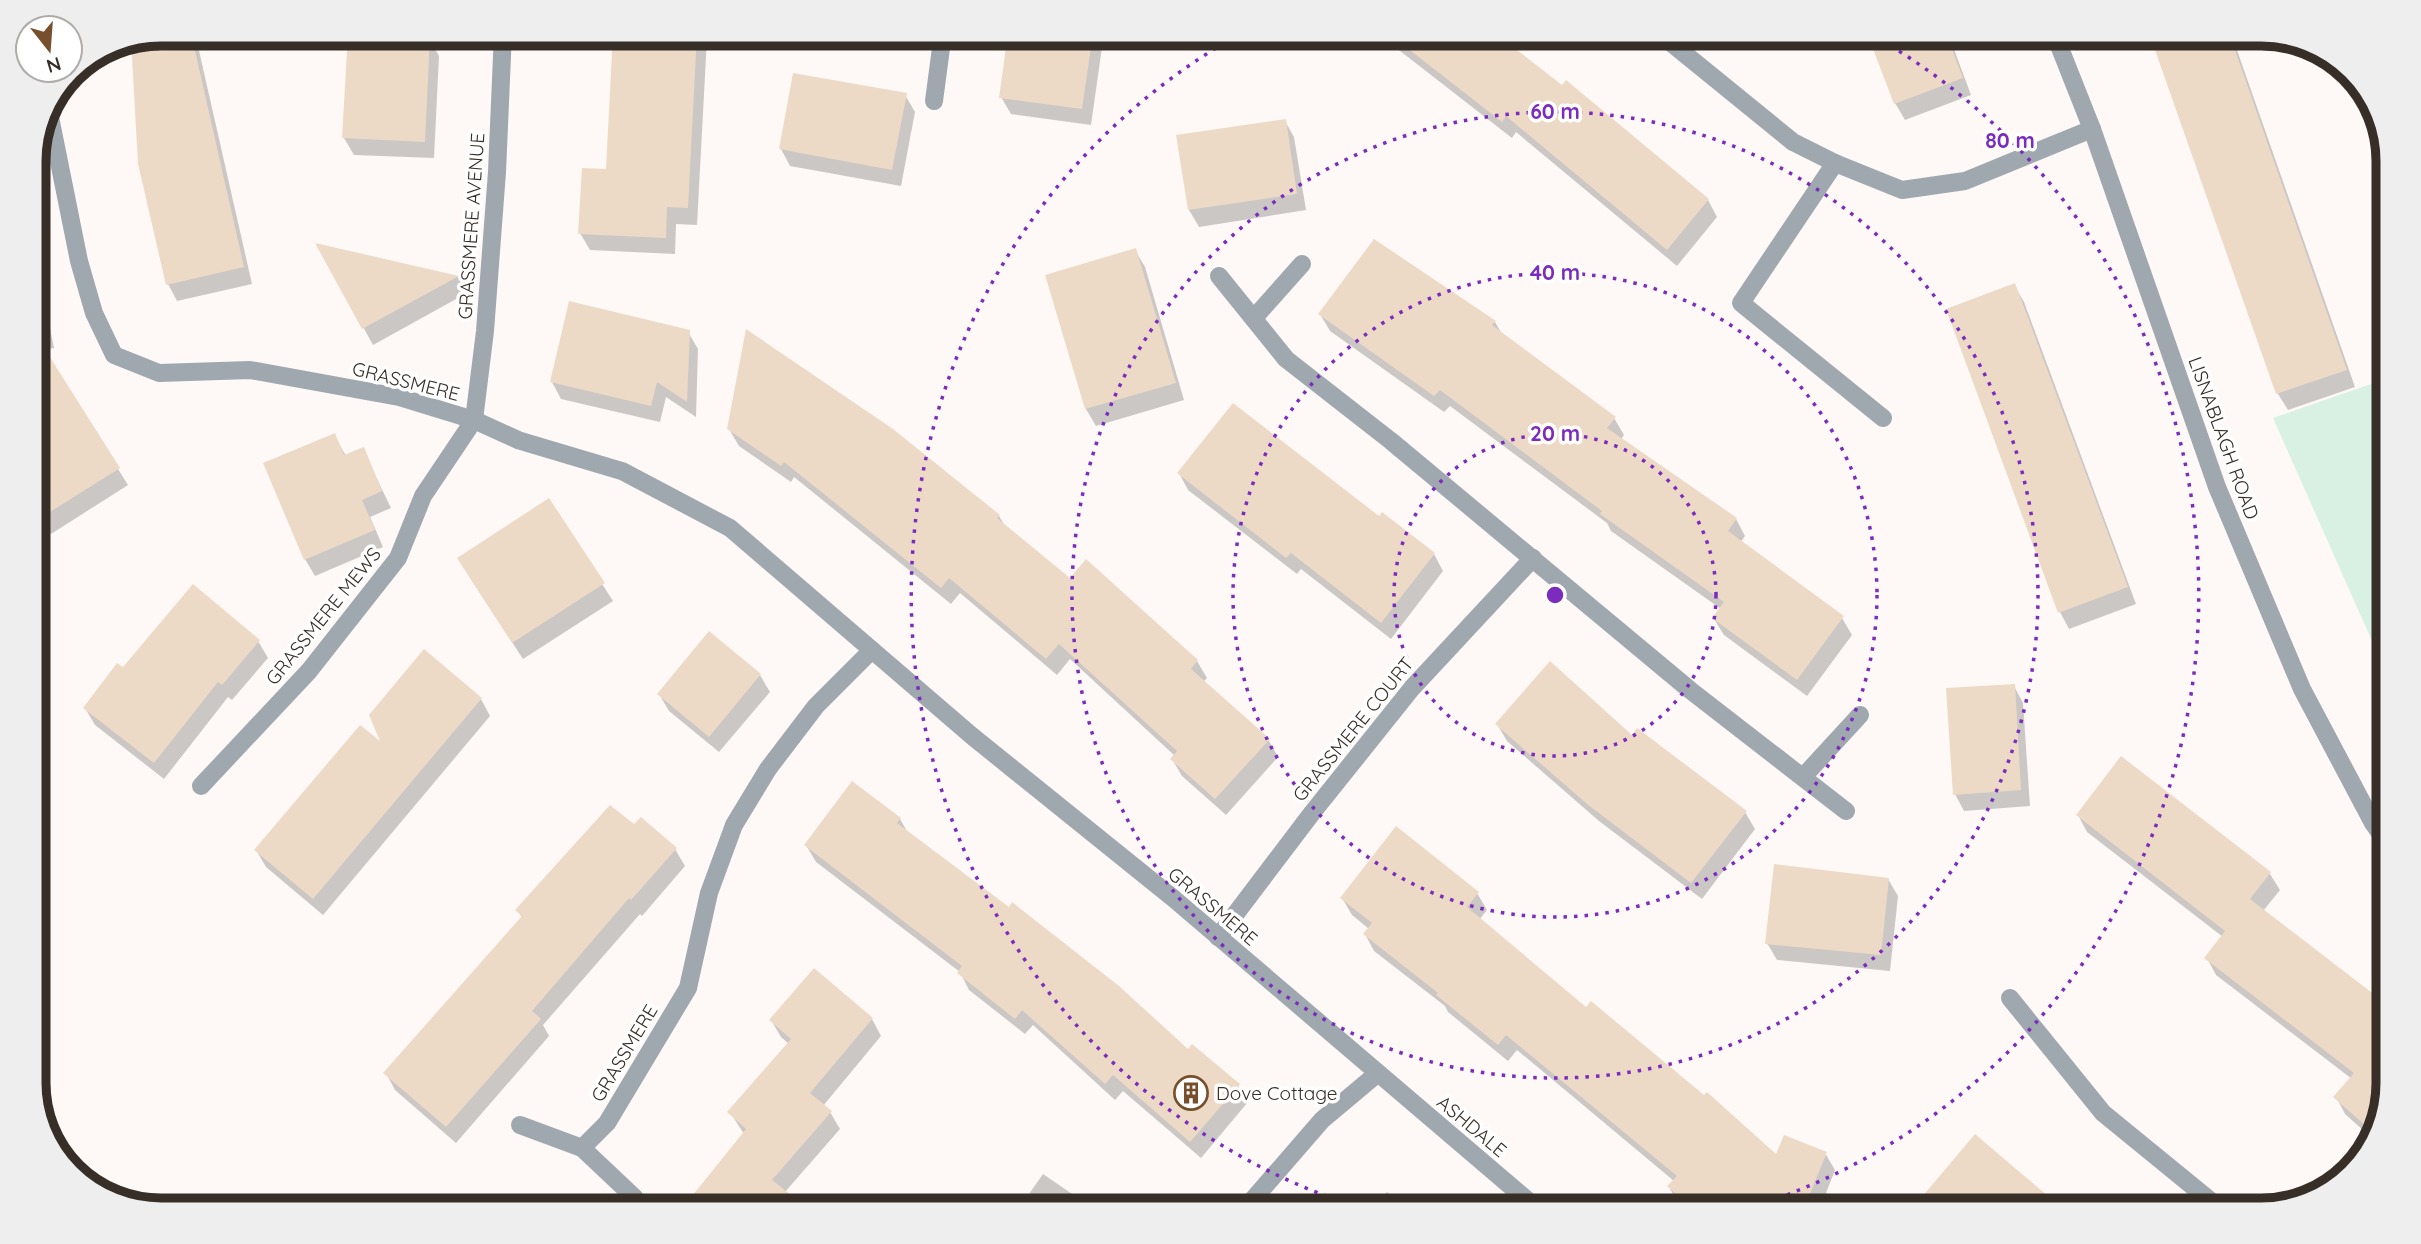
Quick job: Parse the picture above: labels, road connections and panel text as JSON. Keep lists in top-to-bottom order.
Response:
{
  "streets": {
    "street": [
      "GRASSMERE AVENUE",
      "GRASSMERE",
      "LISNABLAGH ROAD",
      "GRASSMERE MEWS",
      "GRASSMERE COURT",
      "ASHDALE"
    ]
  },
  "crossings": [
    ["GRASSMERE AVENUE", "GRASSMERE"],
    ["GRASSMERE AVENUE", "GRASSMERE MEWS"],
    ["GRASSMERE", "GRASSMERE MEWS"],
    ["GRASSMERE", "GRASSMERE COURT"],
    ["GRASSMERE", "ASHDALE"]
  ],
  "places": {
    "building": ["Dove Cottage"]
  },
  "north": "bottom",
  "rings": [
    "60 m",
    "80 m",
    "40 m",
    "20 m"
  ]
}
